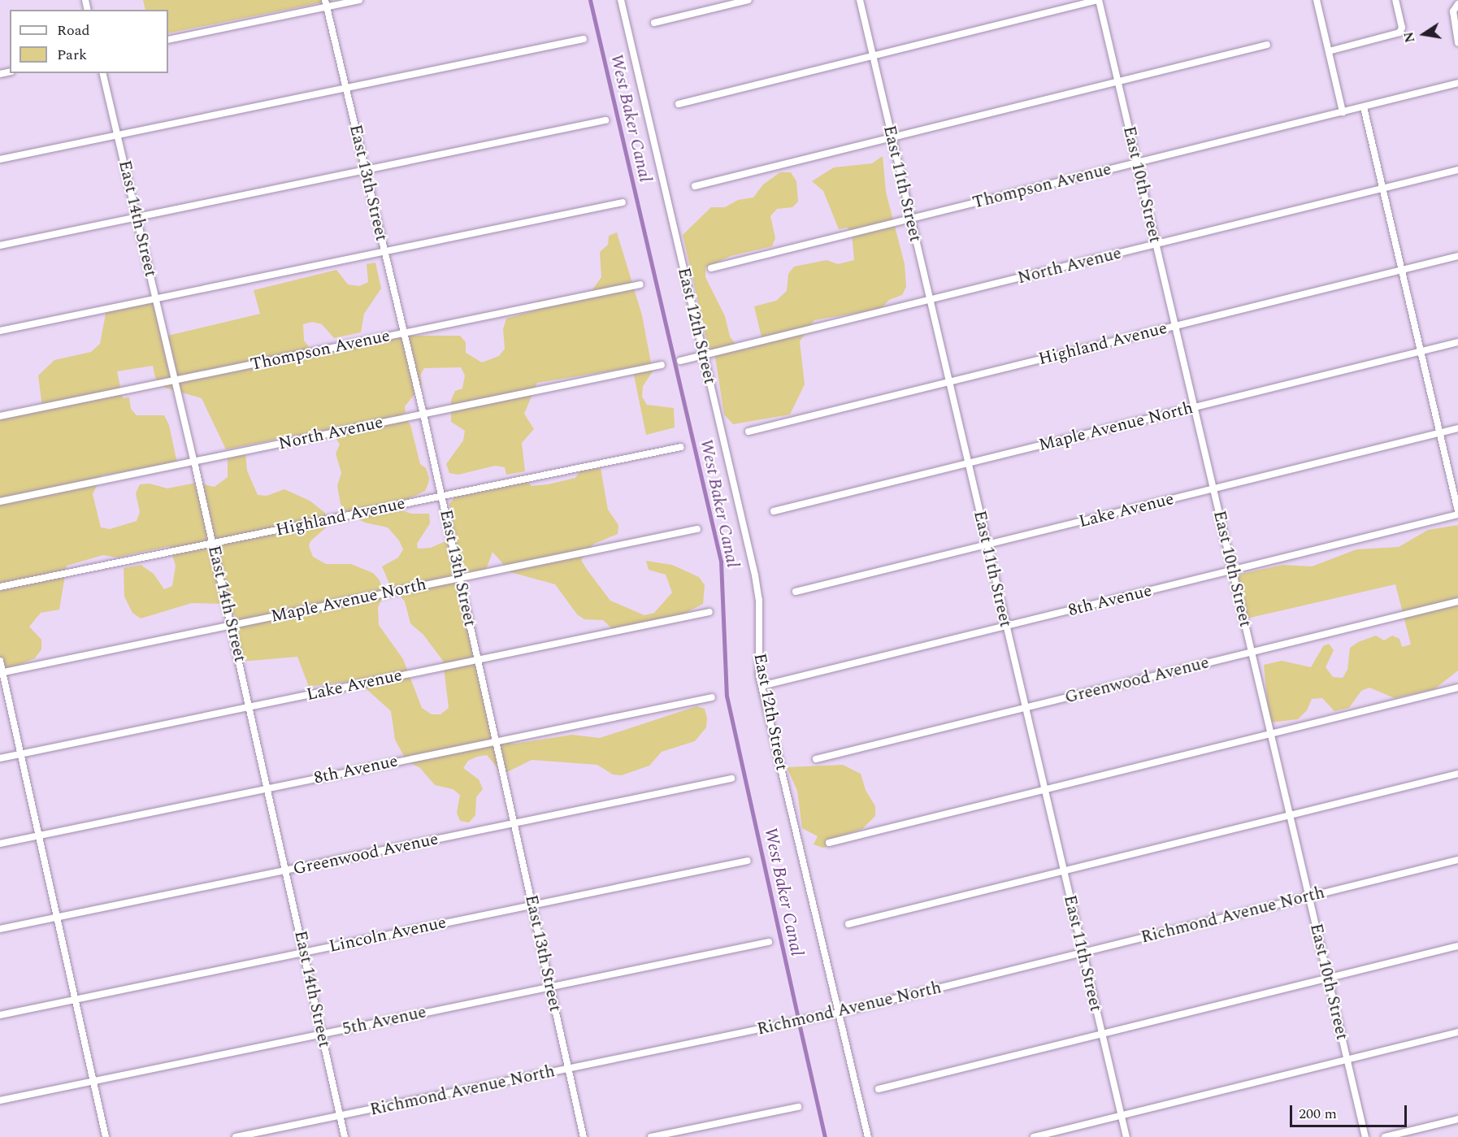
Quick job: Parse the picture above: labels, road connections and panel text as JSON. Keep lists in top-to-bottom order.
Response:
{
  "streets": {
    "street": [
      "East 13th Street",
      "East 11th Street",
      "East 10th Street",
      "Thompson Avenue",
      "East 14th Street",
      "North Avenue",
      "East 12th Street",
      "Highland Avenue",
      "Maple Avenue North",
      "Lake Avenue",
      "8th Avenue",
      "Greenwood Avenue",
      "Richmond Avenue North",
      "Lincoln Avenue",
      "5th Avenue"
    ]
  },
  "crossings": [
    ["East 13th Street", "Thompson Avenue"],
    ["East 13th Street", "North Avenue"],
    ["East 13th Street", "Highland Avenue"],
    ["East 13th Street", "Maple Avenue North"],
    ["East 13th Street", "Lake Avenue"],
    ["East 13th Street", "8th Avenue"],
    ["East 13th Street", "Greenwood Avenue"],
    ["East 13th Street", "Richmond Avenue North"],
    ["East 13th Street", "Lincoln Avenue"],
    ["East 13th Street", "5th Avenue"],
    ["East 11th Street", "Thompson Avenue"],
    ["East 11th Street", "North Avenue"],
    ["East 11th Street", "Highland Avenue"],
    ["East 11th Street", "Maple Avenue North"],
    ["East 11th Street", "Lake Avenue"],
    ["East 11th Street", "8th Avenue"],
    ["East 11th Street", "Greenwood Avenue"],
    ["East 11th Street", "Richmond Avenue North"],
    ["East 10th Street", "Thompson Avenue"],
    ["East 10th Street", "North Avenue"],
    ["East 10th Street", "Highland Avenue"],
    ["East 10th Street", "Maple Avenue North"],
    ["East 10th Street", "Lake Avenue"],
    ["East 10th Street", "8th Avenue"],
    ["East 10th Street", "Greenwood Avenue"],
    ["East 10th Street", "Richmond Avenue North"],
    ["Thompson Avenue", "East 14th Street"],
    ["East 14th Street", "North Avenue"],
    ["East 14th Street", "Highland Avenue"],
    ["East 14th Street", "Maple Avenue North"],
    ["East 14th Street", "Lake Avenue"],
    ["East 14th Street", "8th Avenue"],
    ["East 14th Street", "Greenwood Avenue"],
    ["East 14th Street", "Richmond Avenue North"],
    ["East 14th Street", "Lincoln Avenue"],
    ["East 14th Street", "5th Avenue"],
    ["North Avenue", "East 12th Street"],
    ["East 12th Street", "8th Avenue"],
    ["East 12th Street", "Richmond Avenue North"]
  ],
  "water": ["West Baker Canal"],
  "legend": ["Road", "Park"],
  "scale_bar": "200 m",
  "north": "left"
}
